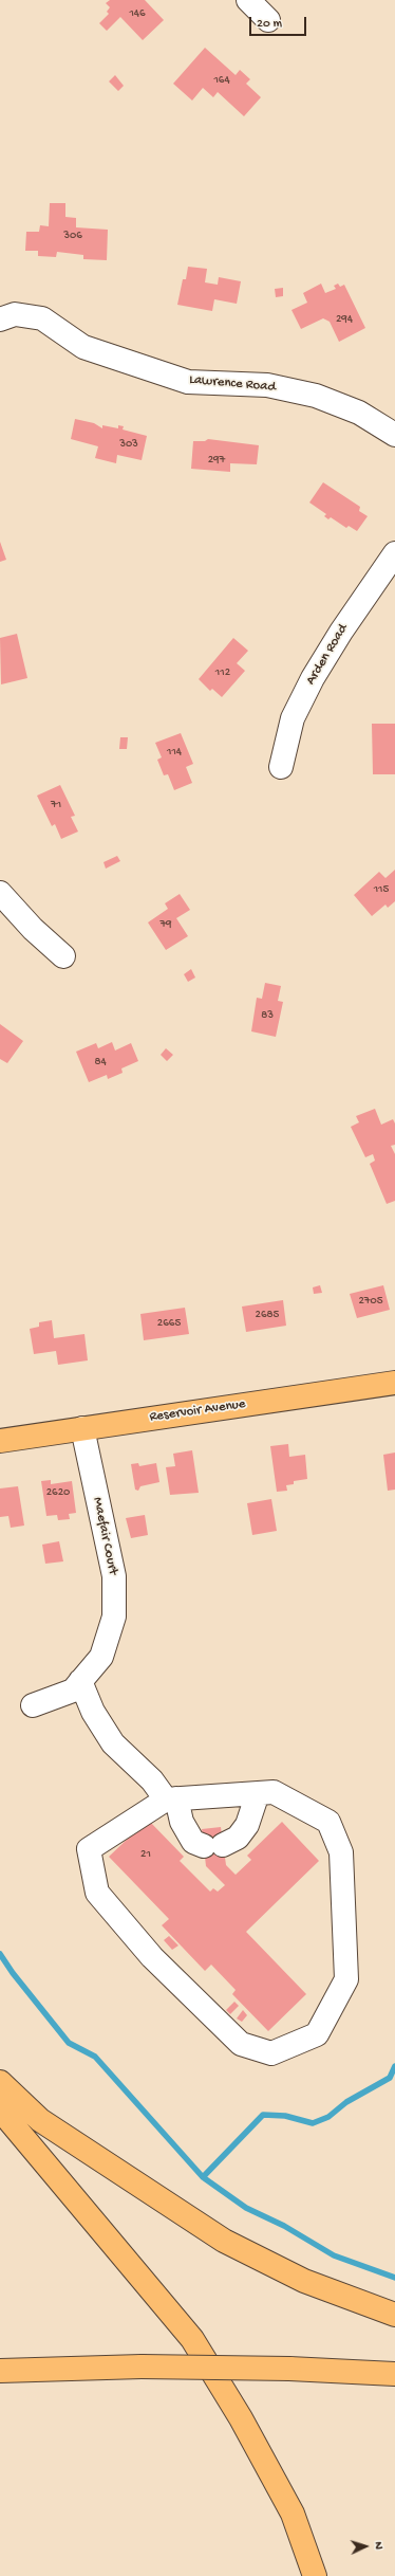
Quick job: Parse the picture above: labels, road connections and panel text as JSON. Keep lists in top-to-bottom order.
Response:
{
  "streets": {
    "main road": ["Reservoir Avenue"],
    "street": ["Lawrence Road", "Arden Road", "Maefair Court"]
  },
  "crossings": [
    ["Reservoir Avenue", "Maefair Court"]
  ],
  "house_numbers": [
    "146",
    "164",
    "306",
    "294",
    "303",
    "297",
    "112",
    "114",
    "71",
    "115",
    "79",
    "83",
    "84",
    "2705",
    "2685",
    "2665",
    "2620",
    "21"
  ],
  "scale_bar": "20 m",
  "north": "right"
}
